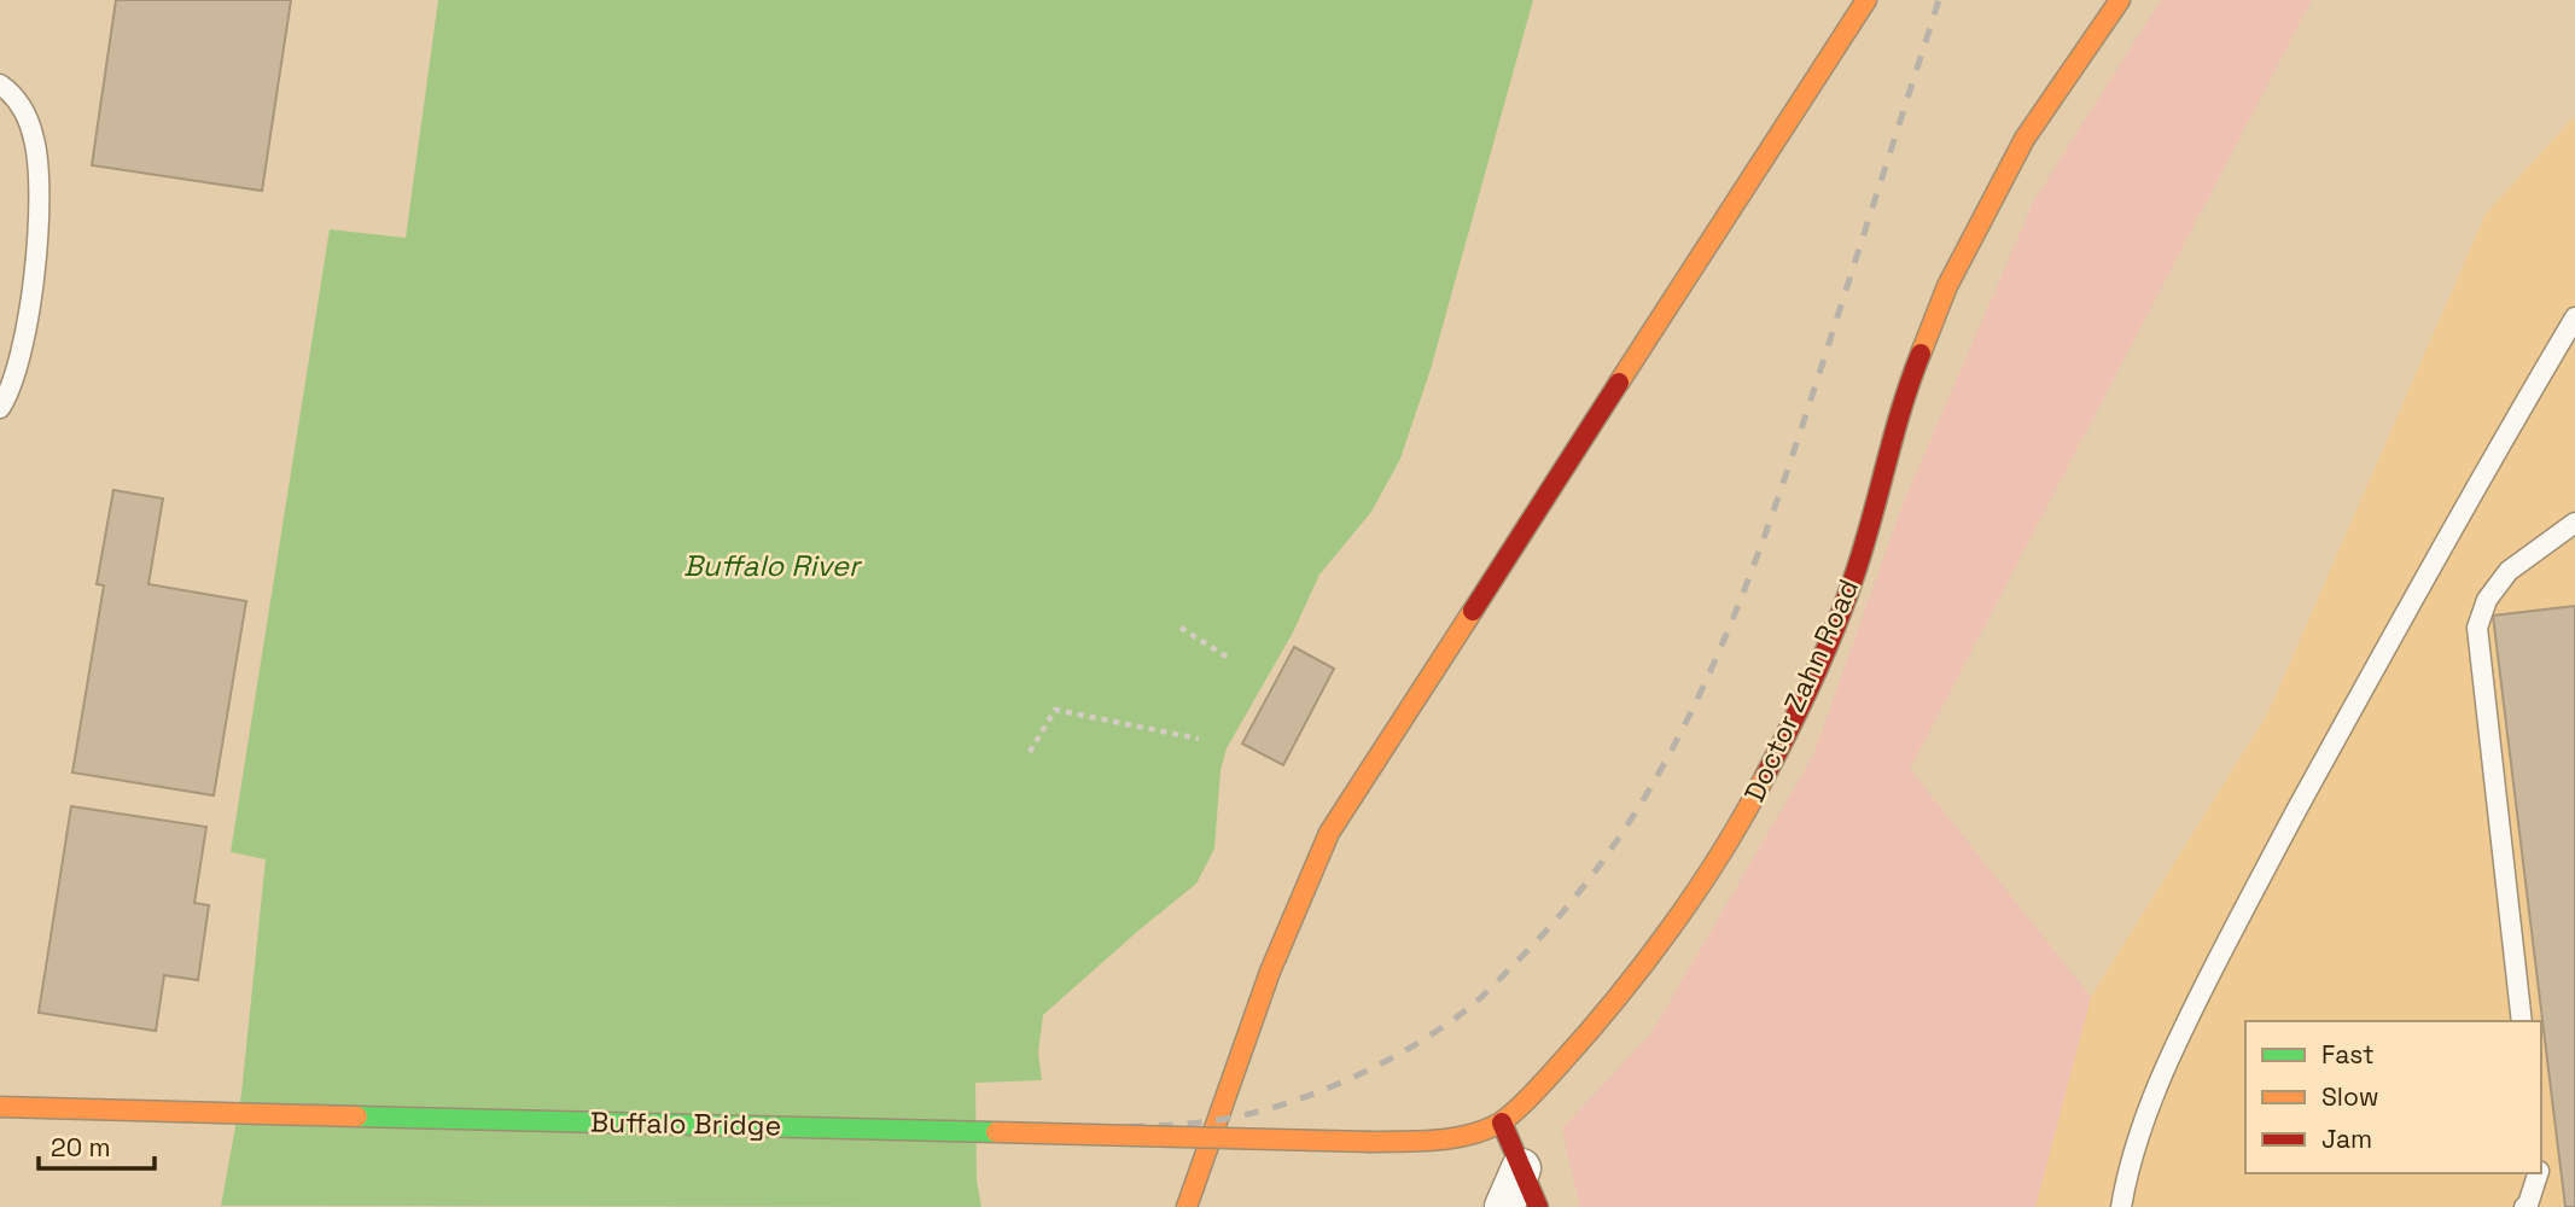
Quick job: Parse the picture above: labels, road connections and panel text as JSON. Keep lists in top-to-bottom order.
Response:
{
  "streets": {
    "street": ["Doctor Zahn Road", "Buffalo Bridge"]
  },
  "crossings": [
    ["Doctor Zahn Road", "Buffalo Bridge"]
  ],
  "water": ["Buffalo River"],
  "legend": ["Fast", "Slow", "Jam"],
  "scale_bar": "20 m"
}
